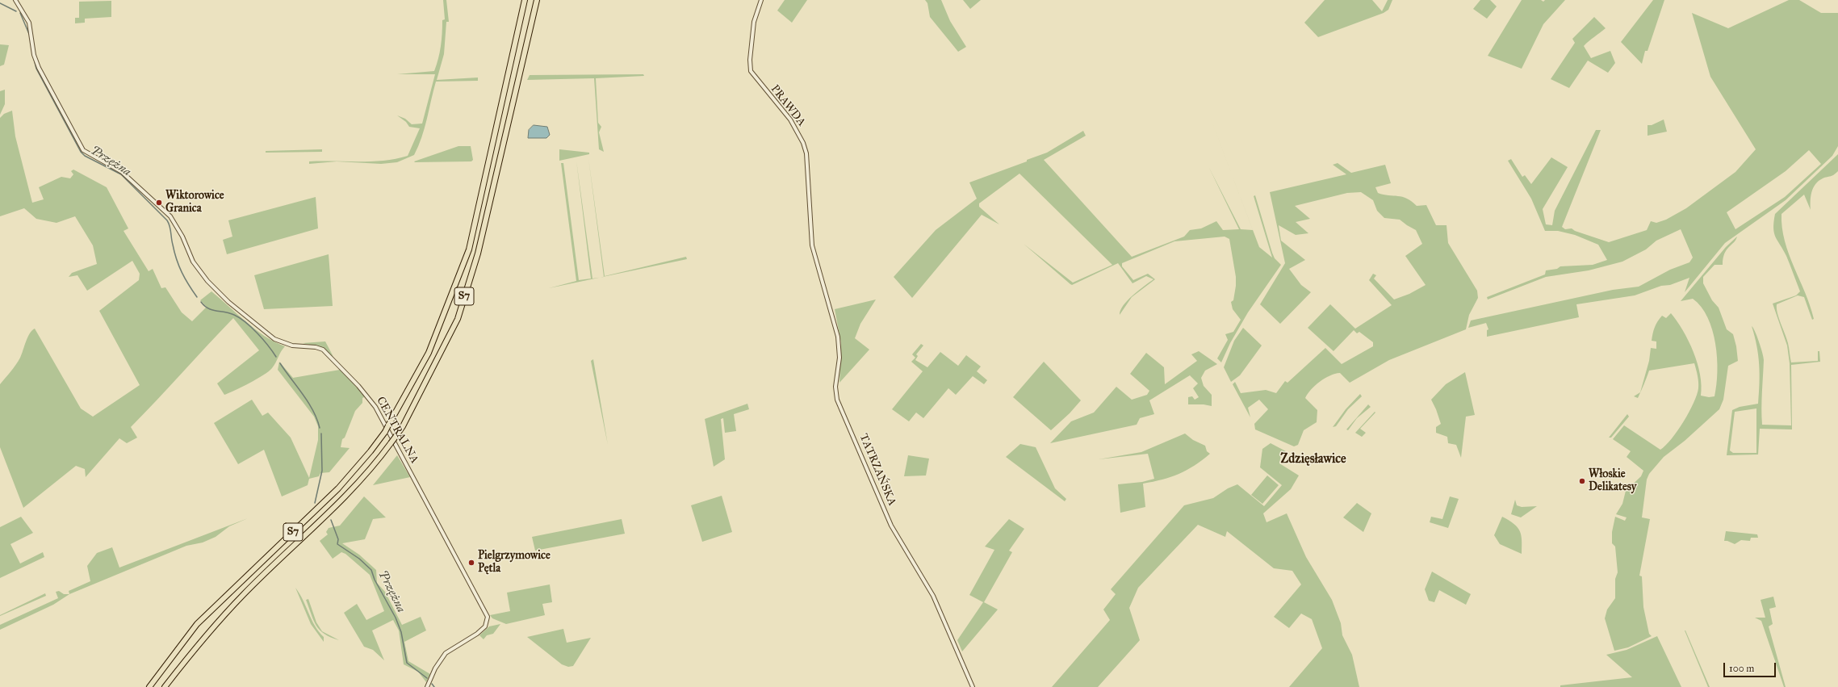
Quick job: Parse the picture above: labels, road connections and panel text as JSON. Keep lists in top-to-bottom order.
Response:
{
  "streets": {
    "highway": ["S7"],
    "street": ["PRAWDA", "CENTRALNA", "TATRZAŃSKA"]
  },
  "crossings": [
    ["PRAWDA", "TATRZAŃSKA"]
  ],
  "districts": ["Zdzięsławice"],
  "water": ["Przężna"],
  "places": ["Wiktorowice Granica", "Włoskie Delikatesy", "Pielgrzymowice Pętla"],
  "scale_bar": "100 m"
}
